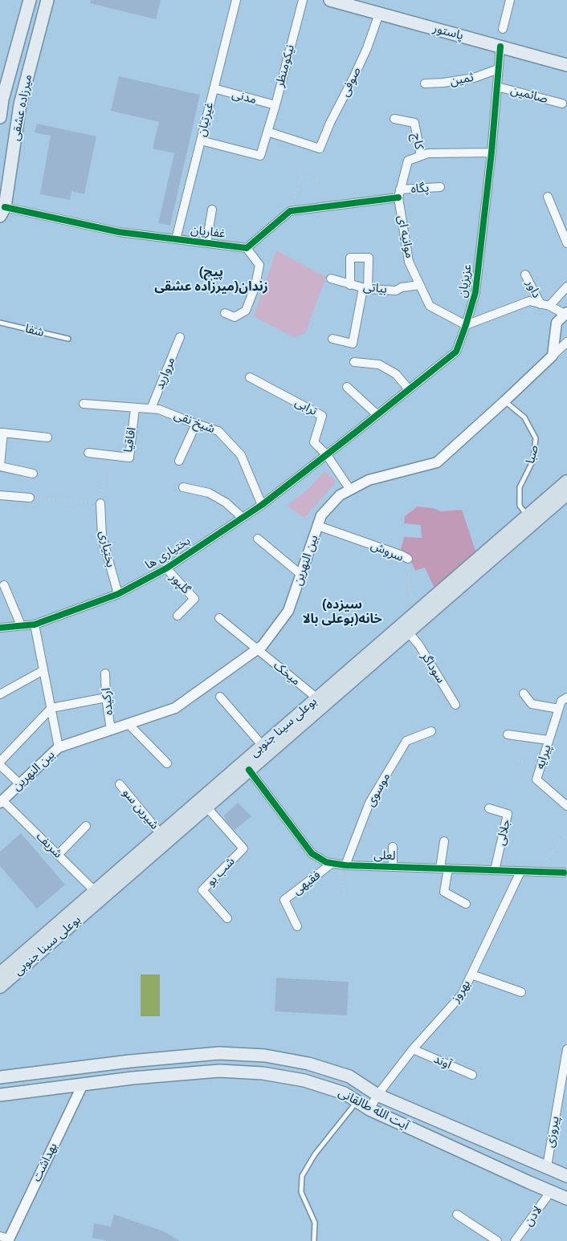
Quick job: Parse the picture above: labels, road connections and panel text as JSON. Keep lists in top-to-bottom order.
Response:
{
  "streets": {
    "main road": [
      "پاستور",
      "میرزاده عشقی",
      "بوعلی سینا جنوبی",
      "آیت الله طالقانی"
    ],
    "street": [
      "نیکومنظر",
      "ثمین",
      "صوفی",
      "صائمین",
      "مدنی",
      "غیرتیان",
      "کاج",
      "پگاه",
      "غفاریان",
      "موانیه ای",
      "عزیزیان",
      "بیاتی",
      "داور",
      "مروارید",
      "ترابی",
      "شیخ نقی",
      "اقاقیا",
      "بختیاری",
      "سروش",
      "بختیاری ها",
      "بین النهرین",
      "گلپور",
      "سوداگر",
      "میخک",
      "ارکیده",
      "پیرایه",
      "موسوی",
      "شیرین سو",
      "جلالی",
      "شریف",
      "لعلی",
      "شب بو",
      "فقیهی",
      "بهروز",
      "آوند",
      "پیروزی",
      "بهداشت",
      "لادن"
    ],
    "lane": ["شفا", "صبا"]
  },
  "crossings": [
    ["پاستور", "صوفی"],
    ["پاستور", "عزیزیان"],
    ["نیکومنظر", "صوفی"],
    ["نیکومنظر", "مدنی"],
    ["نیکومنظر", "غیرتیان"],
    ["ثمین", "عزیزیان"],
    ["صائمین", "عزیزیان"],
    ["مدنی", "غیرتیان"],
    ["میرزاده عشقی", "غفاریان"],
    ["غیرتیان", "غفاریان"],
    ["کاج", "موانیه ای"],
    ["پگاه", "موانیه ای"],
    ["موانیه ای", "عزیزیان"],
    ["موانیه ای", "بیاتی"],
    ["عزیزیان", "ترابی"],
    ["عزیزیان", "بختیاری ها"],
    ["مروارید", "شیخ نقی"],
    ["ترابی", "بختیاری ها"],
    ["شیخ نقی", "اقاقیا"],
    ["شیخ نقی", "بختیاری ها"],
    ["صبا", "بین النهرین"],
    ["صبا", "بوعلی سینا جنوبی"],
    ["بختیاری", "بختیاری ها"],
    ["سروش", "بین النهرین"],
    ["سروش", "بوعلی سینا جنوبی"],
    ["بختیاری ها", "گلپور"],
    ["بین النهرین", "میخک"],
    ["بین النهرین", "ارکیده"],
    ["بین النهرین", "شریف"],
    ["سوداگر", "بوعلی سینا جنوبی"],
    ["میخک", "بوعلی سینا جنوبی"],
    ["بوعلی سینا جنوبی", "شیرین سو"],
    ["بوعلی سینا جنوبی", "شریف"],
    ["بوعلی سینا جنوبی", "لعلی"],
    ["بوعلی سینا جنوبی", "شب بو"],
    ["موسوی", "لعلی"],
    ["موسوی", "فقیهی"],
    ["جلالی", "لعلی"],
    ["لعلی", "فقیهی"],
    ["لعلی", "بهروز"],
    ["بهروز", "آوند"],
    ["بهروز", "آیت الله طالقانی"],
    ["آیت الله طالقانی", "پیروزی"],
    ["آیت الله طالقانی", "بهداشت"],
    ["آیت الله طالقانی", "لادن"]
  ],
  "districts": ["(پیچ زندان(میرزاده عشقی", "(سیزده خانه(بوعلی بالا"]
}
